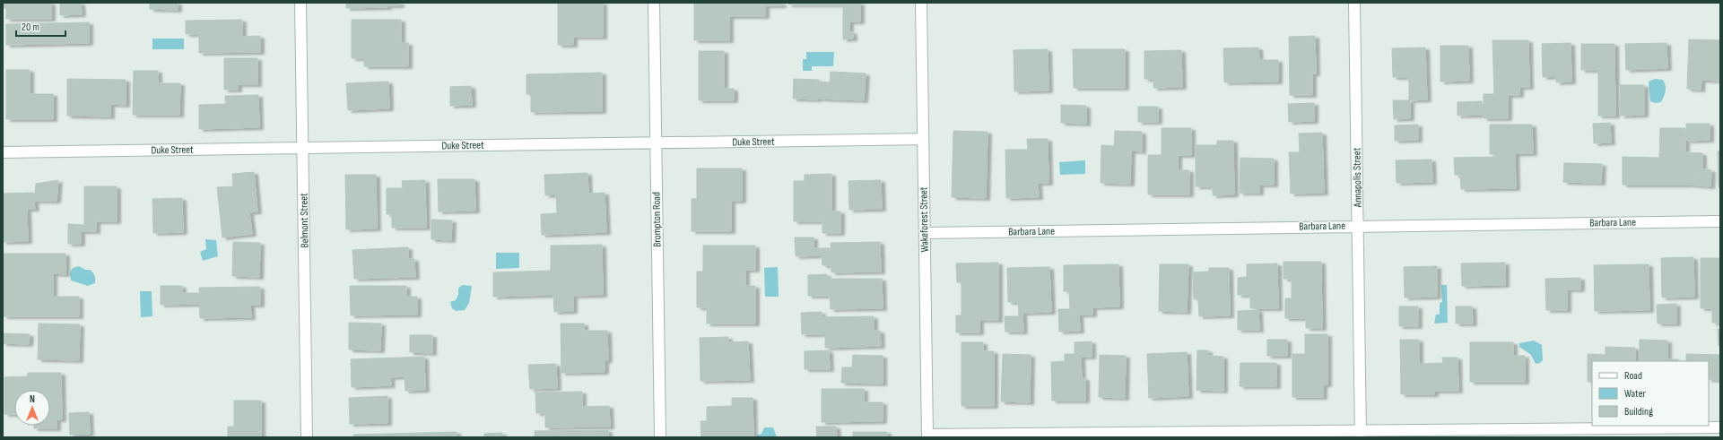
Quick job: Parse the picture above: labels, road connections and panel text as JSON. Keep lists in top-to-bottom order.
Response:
{
  "streets": {
    "street": [
      "Duke Street",
      "Annapolis Street",
      "Brompton Road",
      "Wakeforest Street",
      "Belmont Street",
      "Barbara Lane"
    ]
  },
  "crossings": [
    ["Duke Street", "Brompton Road"],
    ["Duke Street", "Wakeforest Street"],
    ["Duke Street", "Belmont Street"],
    ["Annapolis Street", "Barbara Lane"],
    ["Wakeforest Street", "Barbara Lane"]
  ],
  "legend": ["Road", "Water", "Building"],
  "scale_bar": "20 m",
  "north": "top"
}
